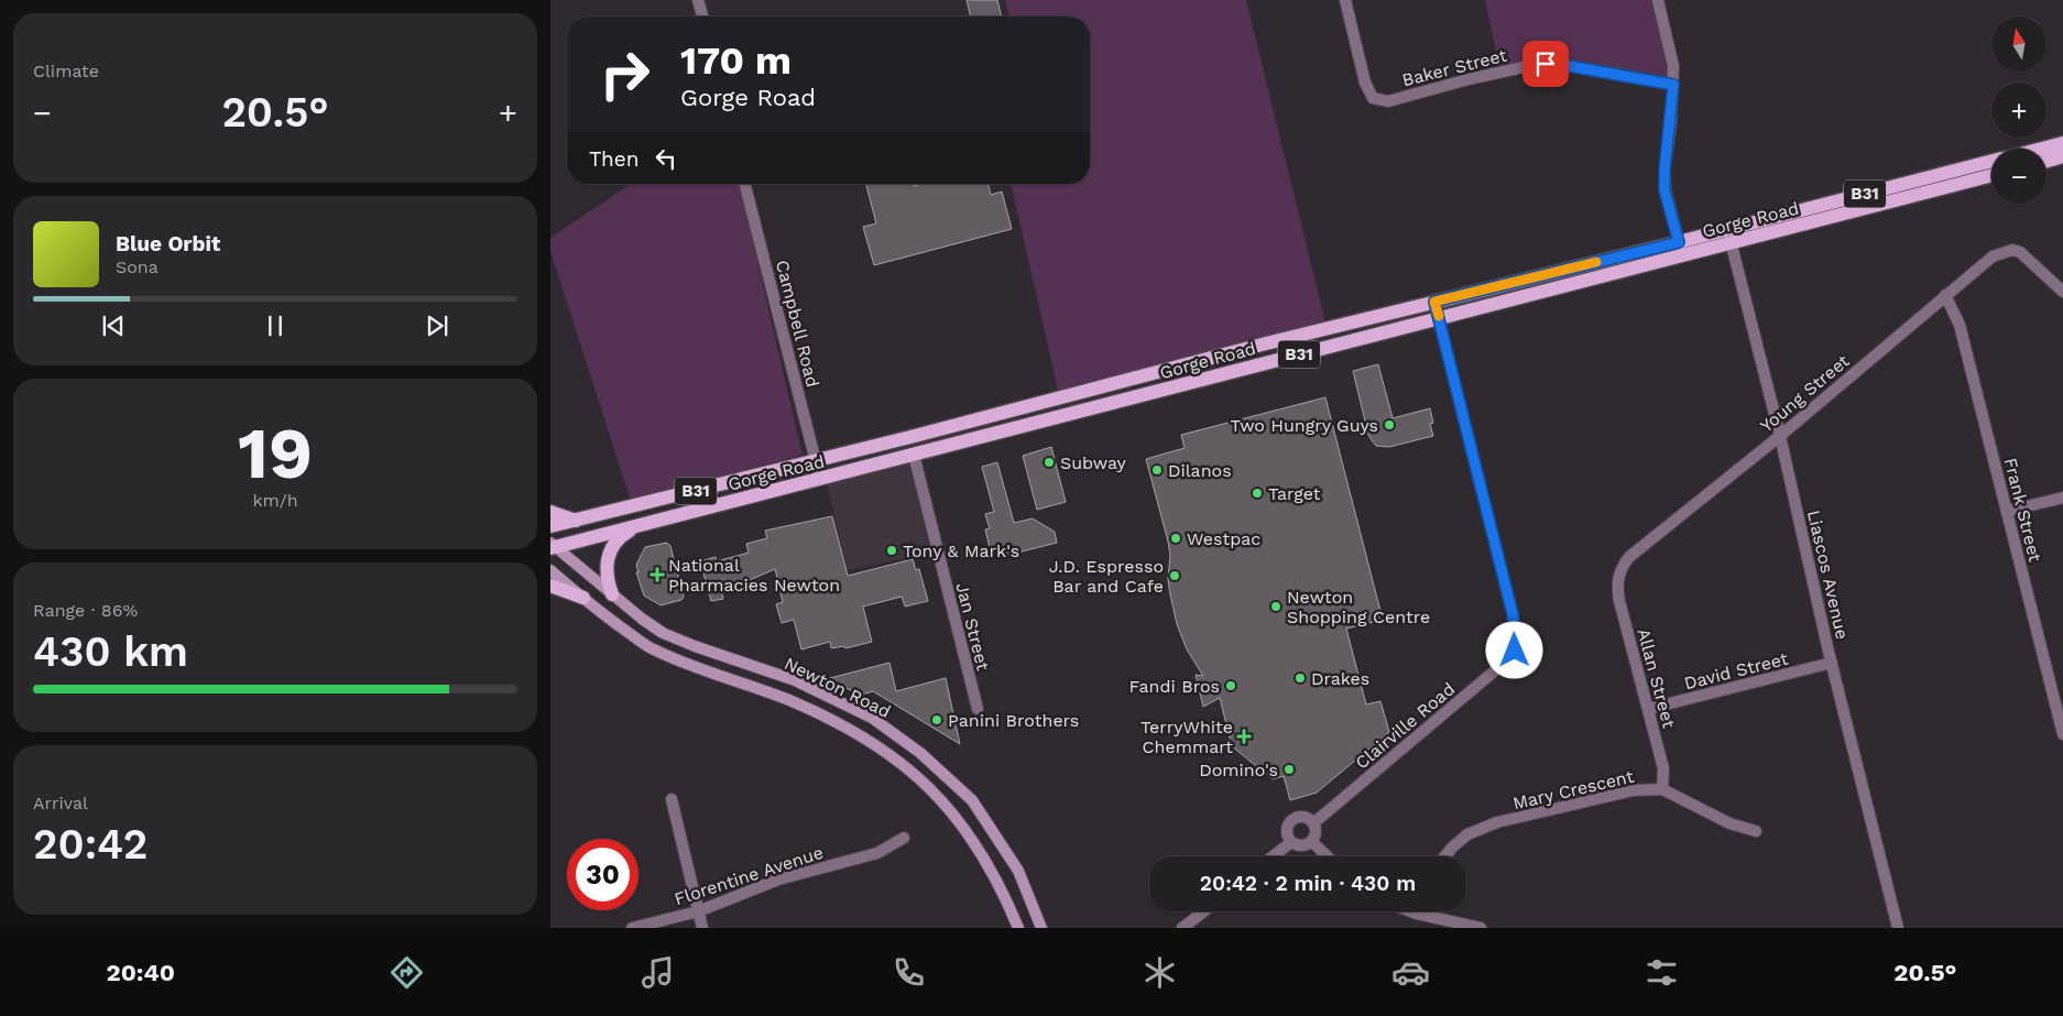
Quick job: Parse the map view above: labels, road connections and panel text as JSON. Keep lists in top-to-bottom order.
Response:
{
  "streets": {
    "main road": ["B31", "Gorge Road", "Newton Road"],
    "street": [
      "Baker Street",
      "Campbell Road",
      "Young Street",
      "Frank Street",
      "Liascos Avenue",
      "Jan Street",
      "David Street",
      "Allan Street",
      "Clairville Road",
      "Mary Crescent",
      "Florentine Avenue"
    ]
  },
  "crossings": [
    ["Gorge Road", "Campbell Road"],
    ["Gorge Road", "Liascos Avenue"],
    ["Gorge Road", "Jan Street"],
    ["Gorge Road", "Newton Road"],
    ["Gorge Road", "Clairville Road"],
    ["Young Street", "Frank Street"],
    ["Young Street", "Liascos Avenue"],
    ["Young Street", "Allan Street"],
    ["Liascos Avenue", "David Street"],
    ["David Street", "Allan Street"],
    ["Allan Street", "Mary Crescent"]
  ],
  "places": {
    "other": [
      "Two Hungry Guys",
      "Subway",
      "Dilanos",
      "Target",
      "Westpac",
      "Tony & Mark's",
      "J.D. Espresso Bar and Cafe",
      "Newton Shopping Centre",
      "Drakes",
      "Fandi Bros",
      "Panini Brothers",
      "Domino's"
    ],
    "health": ["National Pharmacies Newton", "TerryWhite Chemmart"]
  },
  "north": "top",
  "page": {
    "tile": [
      "Climate",
      ["19", "km/h"],
      ["Range · 86%", "430 km"],
      ["Arrival", "20:42"]
    ],
    "map_buttons": ["+", "−"],
    "turn": ["170 m", "Gorge Road"],
    "heat": ["−", "20.5°", "+"],
    "then": "Then",
    "song": ["Blue Orbit", "Sona"],
    "limit": "30",
    "trip": "20:42 · 2 min · 430 m",
    "tabs": ["20:40", "20.5°"]
  }
}
